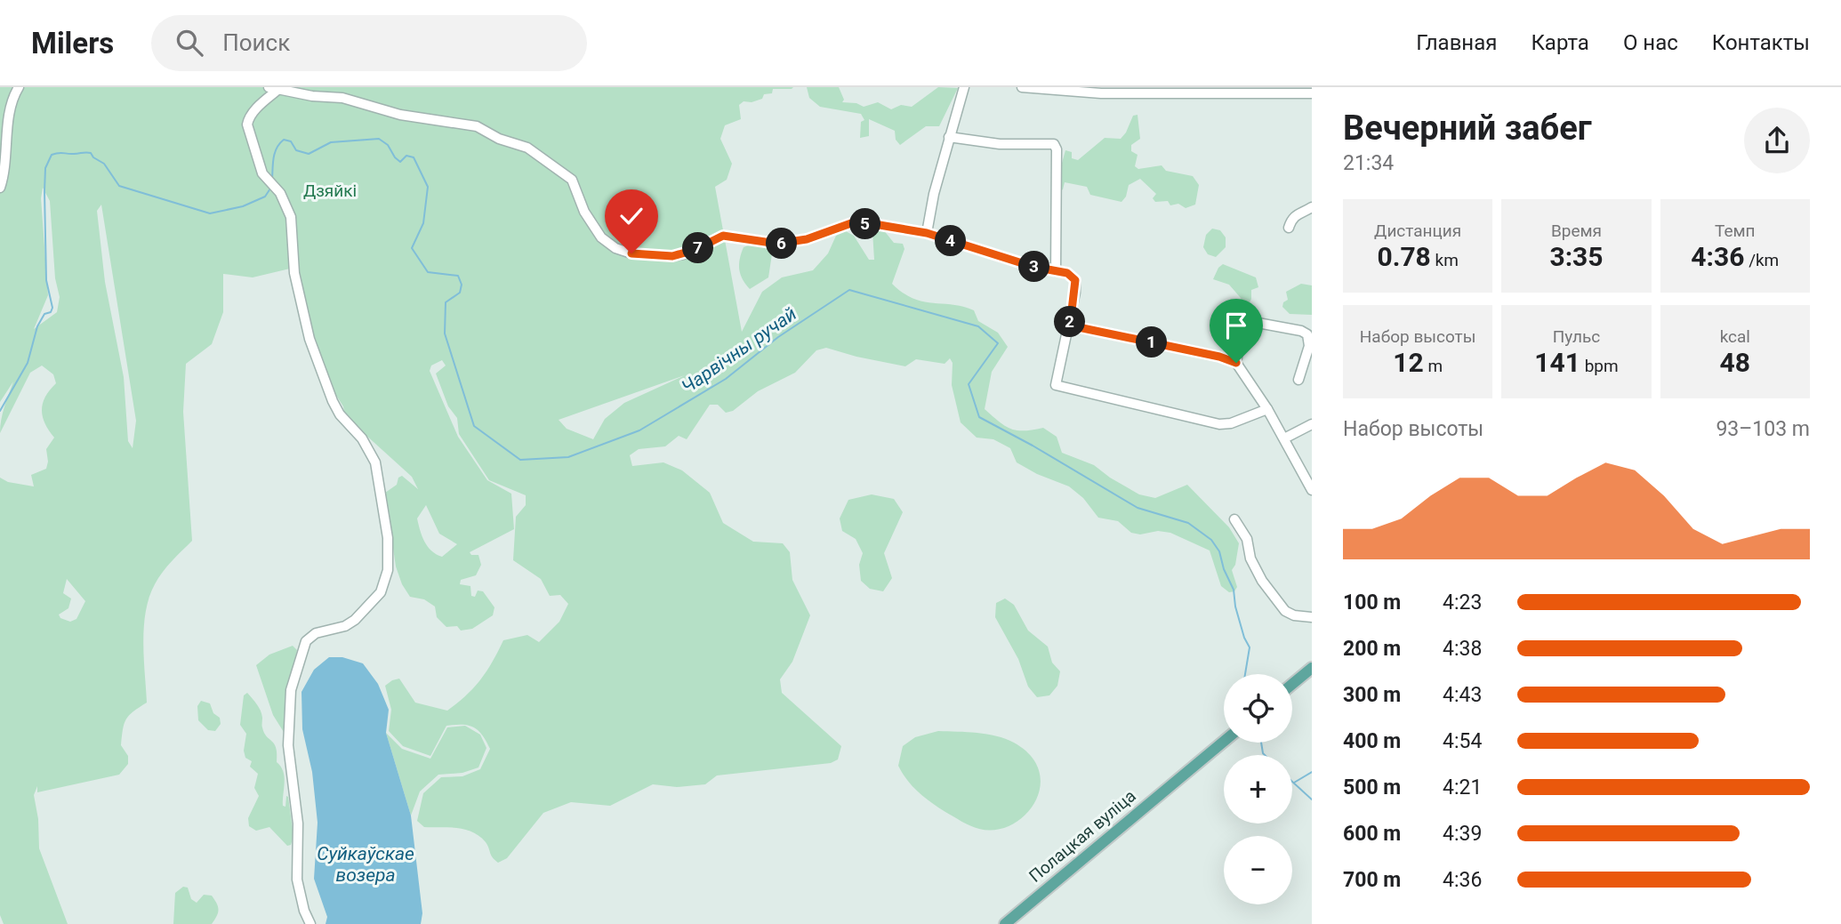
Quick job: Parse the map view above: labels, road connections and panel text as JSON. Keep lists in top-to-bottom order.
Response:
{
  "streets": {
    "main road": ["Полацкая вуліца"]
  },
  "water": ["Чарвічны ручай", "Суйкаўскае возера"],
  "parks": ["Дзяйкі"],
  "page": {
    "header": "Milers",
    "search": "Поиск",
    "nav": [
      "Главная",
      "Карта",
      "О нас",
      "Контакты"
    ],
    "heading": ["Вечерний забег", "21:34"],
    "stats": [
      ["Дистанция", "0.78 km"],
      ["Время", "3:35"],
      ["Темп", "4:36 /km"],
      ["Набор высоты", "12 m"],
      ["Пульс", "141 bpm"],
      ["kcal", "48"]
    ],
    "pins": [
      "5",
      "4",
      "6",
      "7",
      "3",
      "2",
      "1"
    ],
    "chart": ["Набор высоты", "93–103 m"],
    "list": [
      {
        "name": "100 m",
        "note": "4:23"
      },
      {
        "name": "200 m",
        "note": "4:38"
      },
      {
        "name": "300 m",
        "note": "4:43"
      },
      {
        "name": "400 m",
        "note": "4:54"
      },
      {
        "name": "500 m",
        "note": "4:21"
      },
      {
        "name": "600 m",
        "note": "4:39"
      },
      {
        "name": "700 m",
        "note": "4:36"
      }
    ],
    "map_buttons": ["+", "−"]
  }
}
